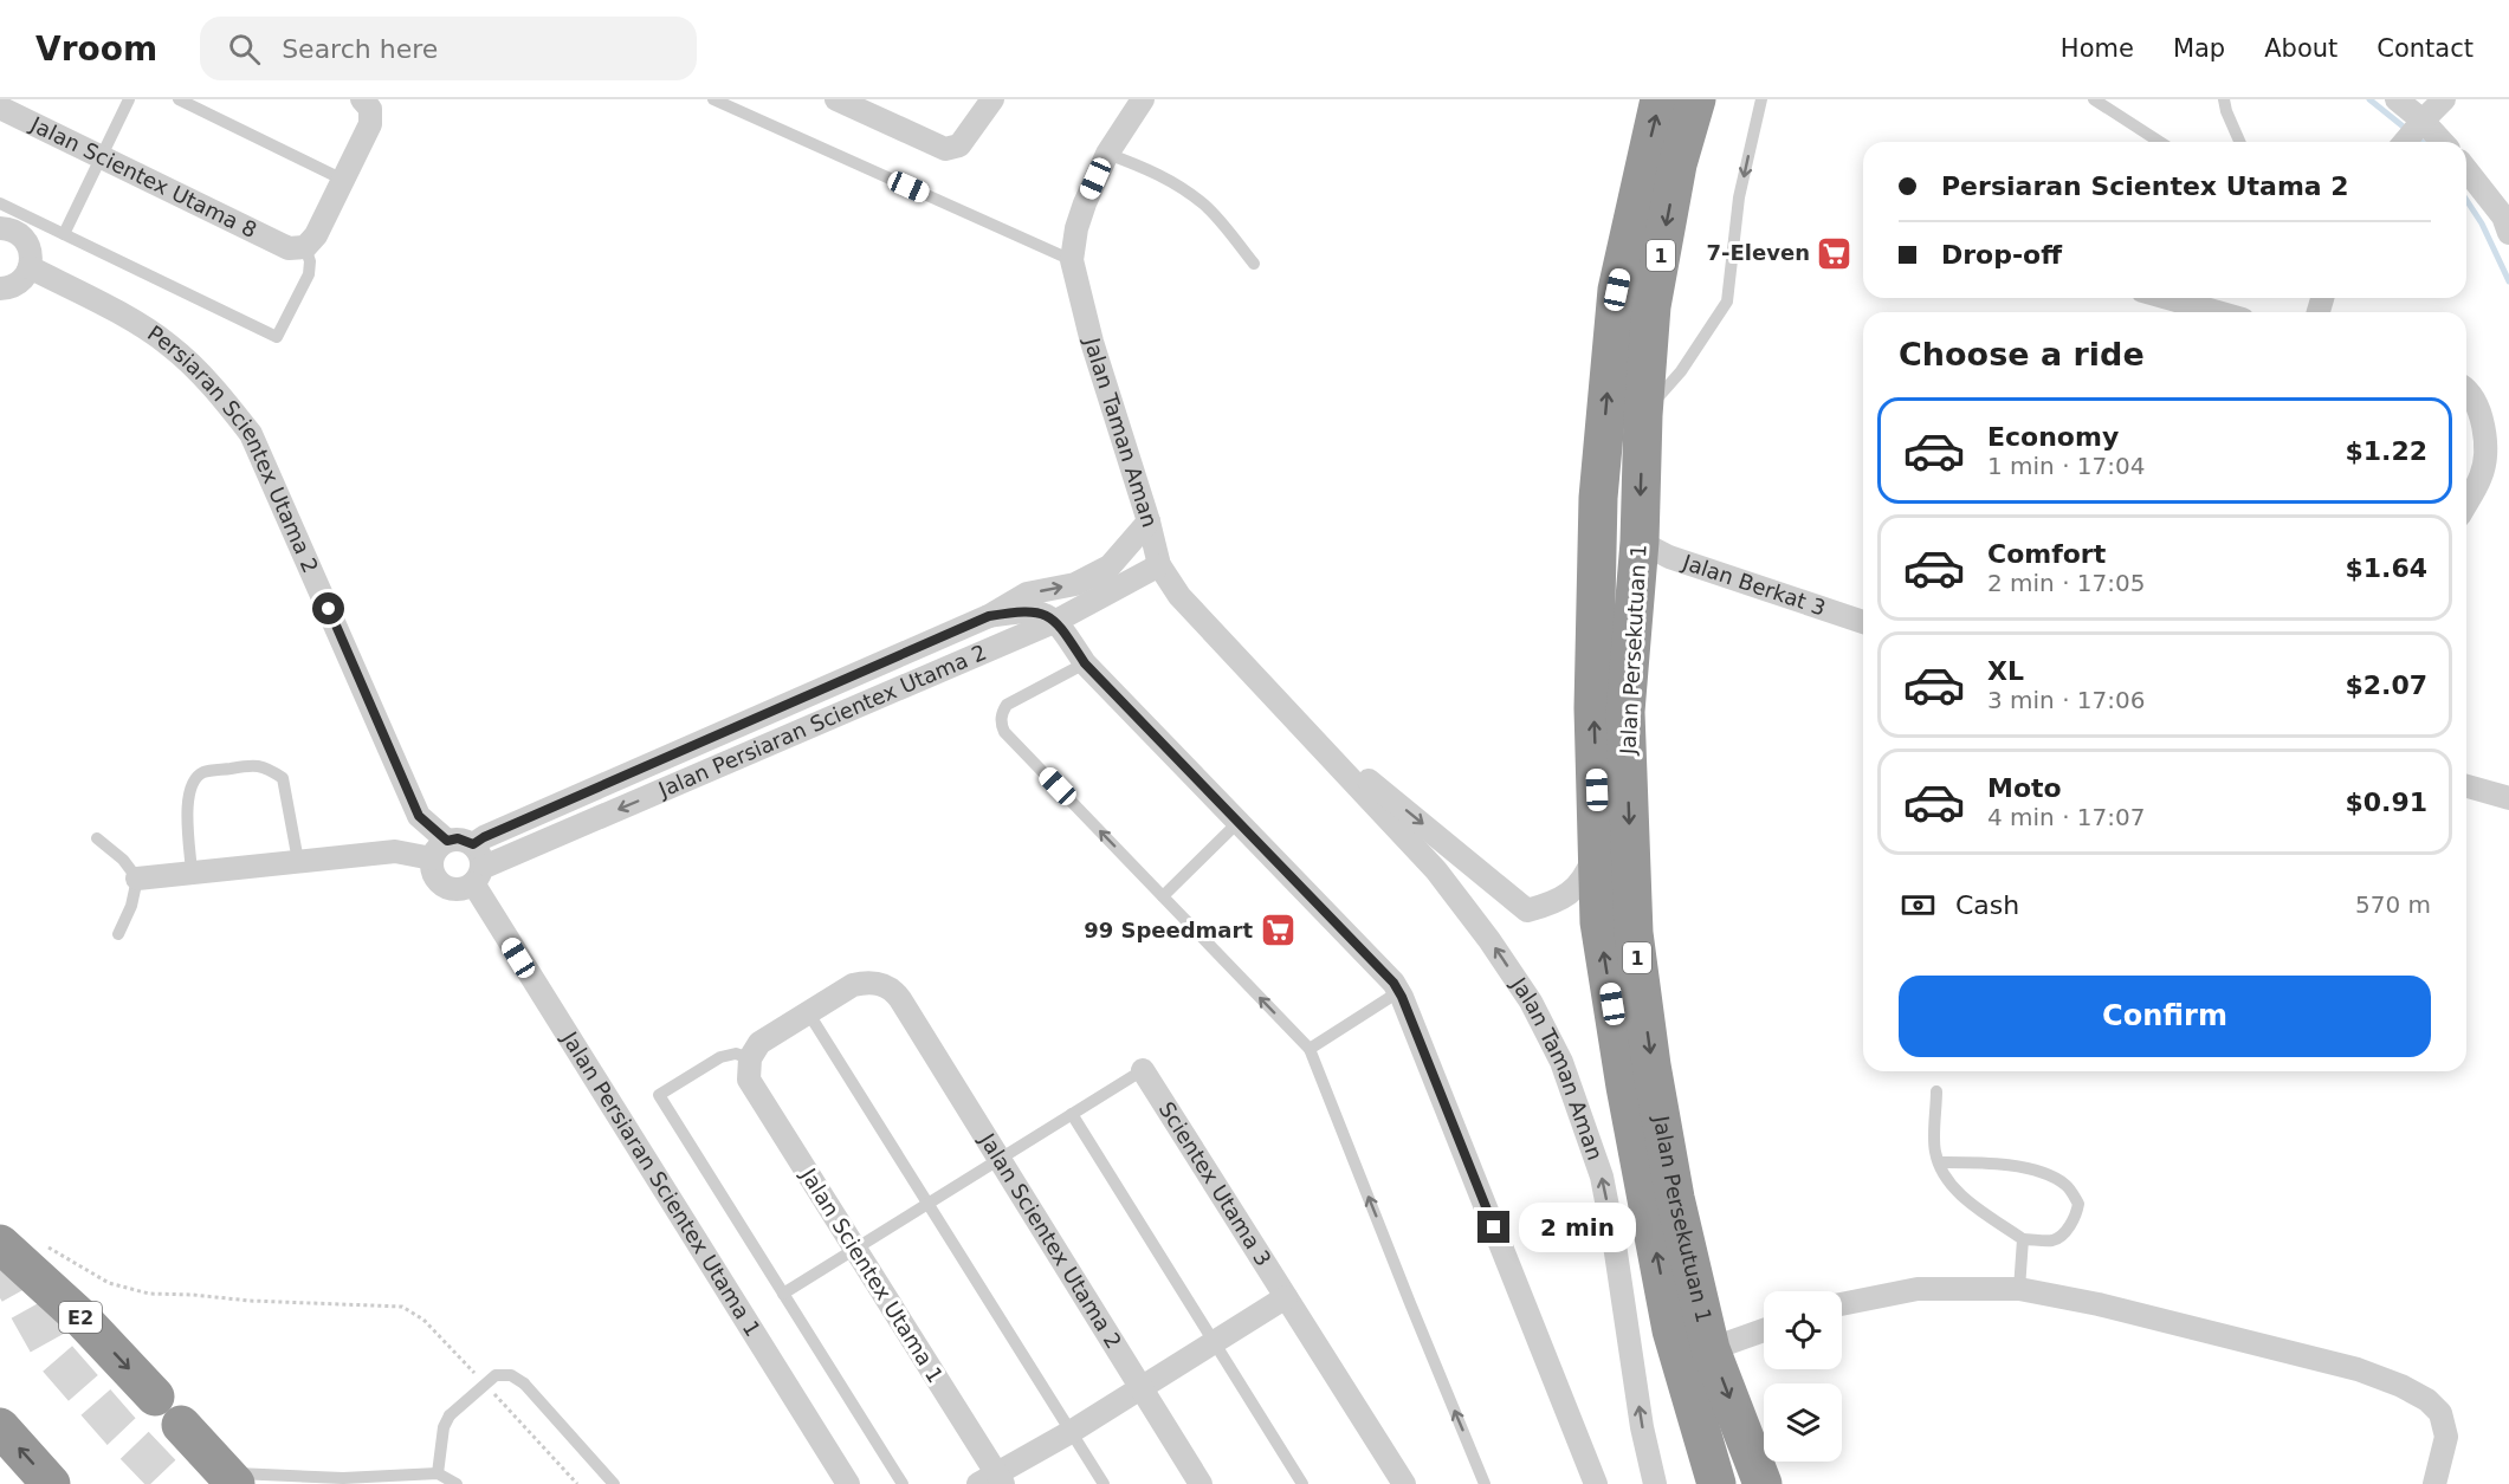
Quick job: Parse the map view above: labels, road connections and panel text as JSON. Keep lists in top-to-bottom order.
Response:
{
  "streets": {
    "highway": ["1", "Jalan Persekutuan 1", "E2"],
    "street": [
      "Jalan Scientex Utama 8",
      "Jalan Taman Aman",
      "Persiaran Scientex Utama 2",
      "Jalan Berkat 3",
      "Jalan Persiaran Scientex Utama 2",
      "Jalan Persiaran Scientex Utama 1",
      "Scientex Utama 3",
      "Jalan Scientex Utama 2",
      "Jalan Scientex Utama 1"
    ]
  },
  "crossings": [
    ["Jalan Taman Aman", "Jalan Persekutuan 1"],
    ["Jalan Taman Aman", "Jalan Persiaran Scientex Utama 2"],
    ["Persiaran Scientex Utama 2", "Jalan Persiaran Scientex Utama 2"],
    ["Persiaran Scientex Utama 2", "Jalan Persiaran Scientex Utama 1"],
    ["Jalan Berkat 3", "Jalan Persekutuan 1"],
    ["Jalan Persiaran Scientex Utama 2", "Jalan Persiaran Scientex Utama 1"]
  ],
  "places": {
    "supermarket": ["7-Eleven", "99 Speedmart"]
  },
  "page": {
    "header": "Vroom",
    "search": "Search here",
    "nav": [
      "Home",
      "Map",
      "About",
      "Contact"
    ],
    "banner": ["Persiaran Scientex Utama 2", "Drop-off"],
    "heading": "Choose a ride",
    "list": [
      {
        "name": "Economy",
        "note": "1 min · 17:04",
        "value": "$1.22"
      },
      {
        "name": "Comfort",
        "note": "2 min · 17:05",
        "value": "$1.64"
      },
      {
        "name": "XL",
        "note": "3 min · 17:06",
        "value": "$2.07"
      },
      {
        "name": "Moto",
        "note": "4 min · 17:07",
        "value": "$0.91"
      }
    ],
    "pay": ["Cash", "570 m"],
    "buttons": "Confirm",
    "bubble": "2 min"
  }
}
